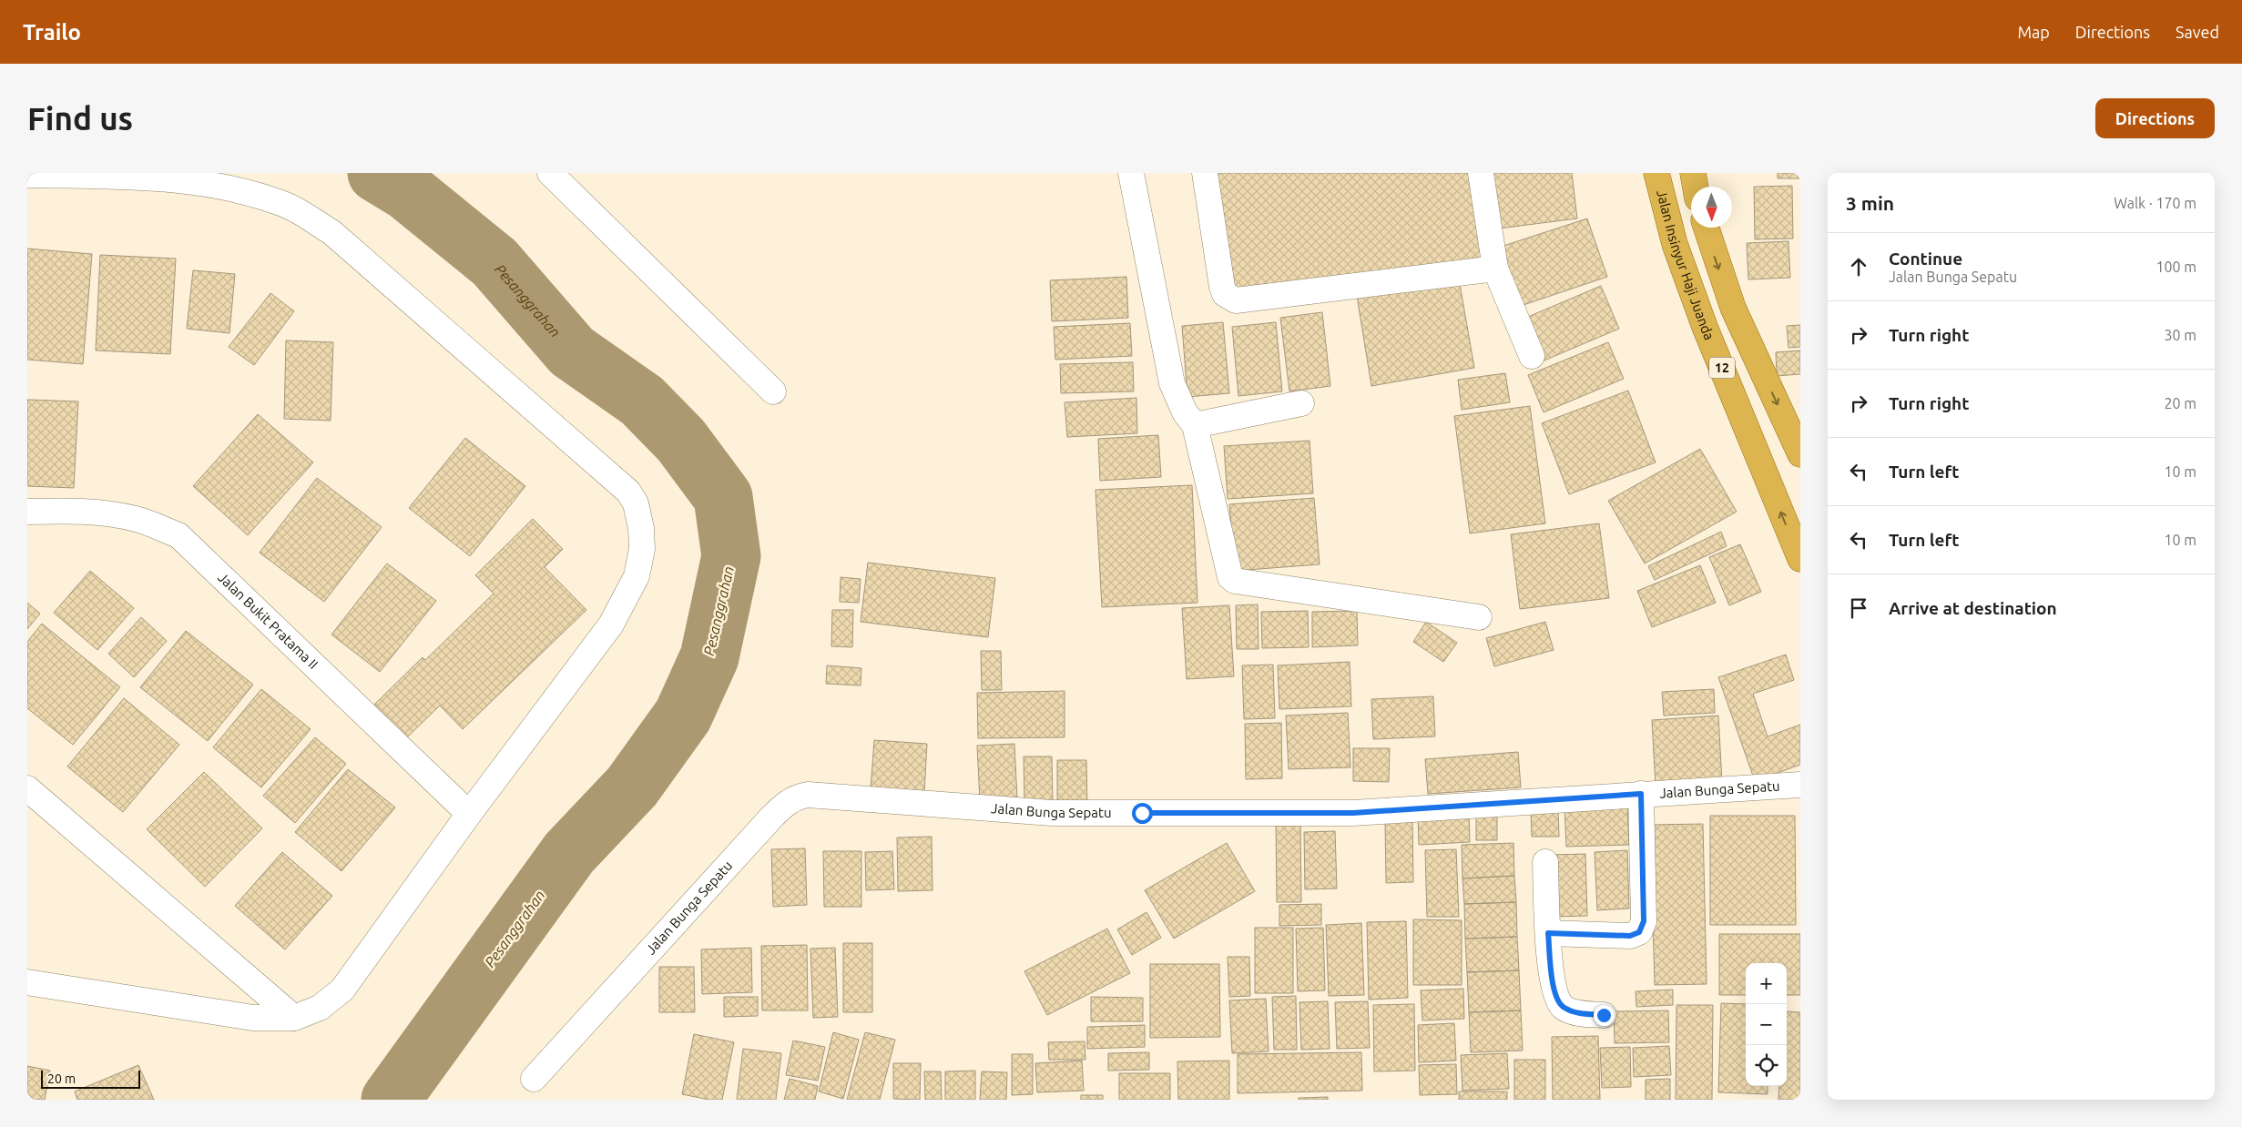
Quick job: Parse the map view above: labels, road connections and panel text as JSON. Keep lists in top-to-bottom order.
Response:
{
  "streets": {
    "highway": ["Jalan Insinyur Haji Juanda", "12"],
    "street": ["Jalan Bukit Pratama II", "Jalan Bunga Sepatu"]
  },
  "water": ["Pesanggrahan"],
  "scale_bar": "20 m",
  "north": "bottom",
  "page": {
    "header": "Trailo",
    "nav": ["Map", "Directions", "Saved"],
    "buttons": "Directions",
    "title": "Find us",
    "heading": ["3 min", "Walk · 170 m"],
    "list": [
      ["Continue", "Jalan Bunga Sepatu", "100 m"],
      ["Turn right", "30 m"],
      ["Turn right", "20 m"],
      ["Turn left", "10 m"],
      ["Turn left", "10 m"],
      "Arrive at destination"
    ],
    "map_buttons": ["+", "−"],
    "scale": "20 m"
  }
}
